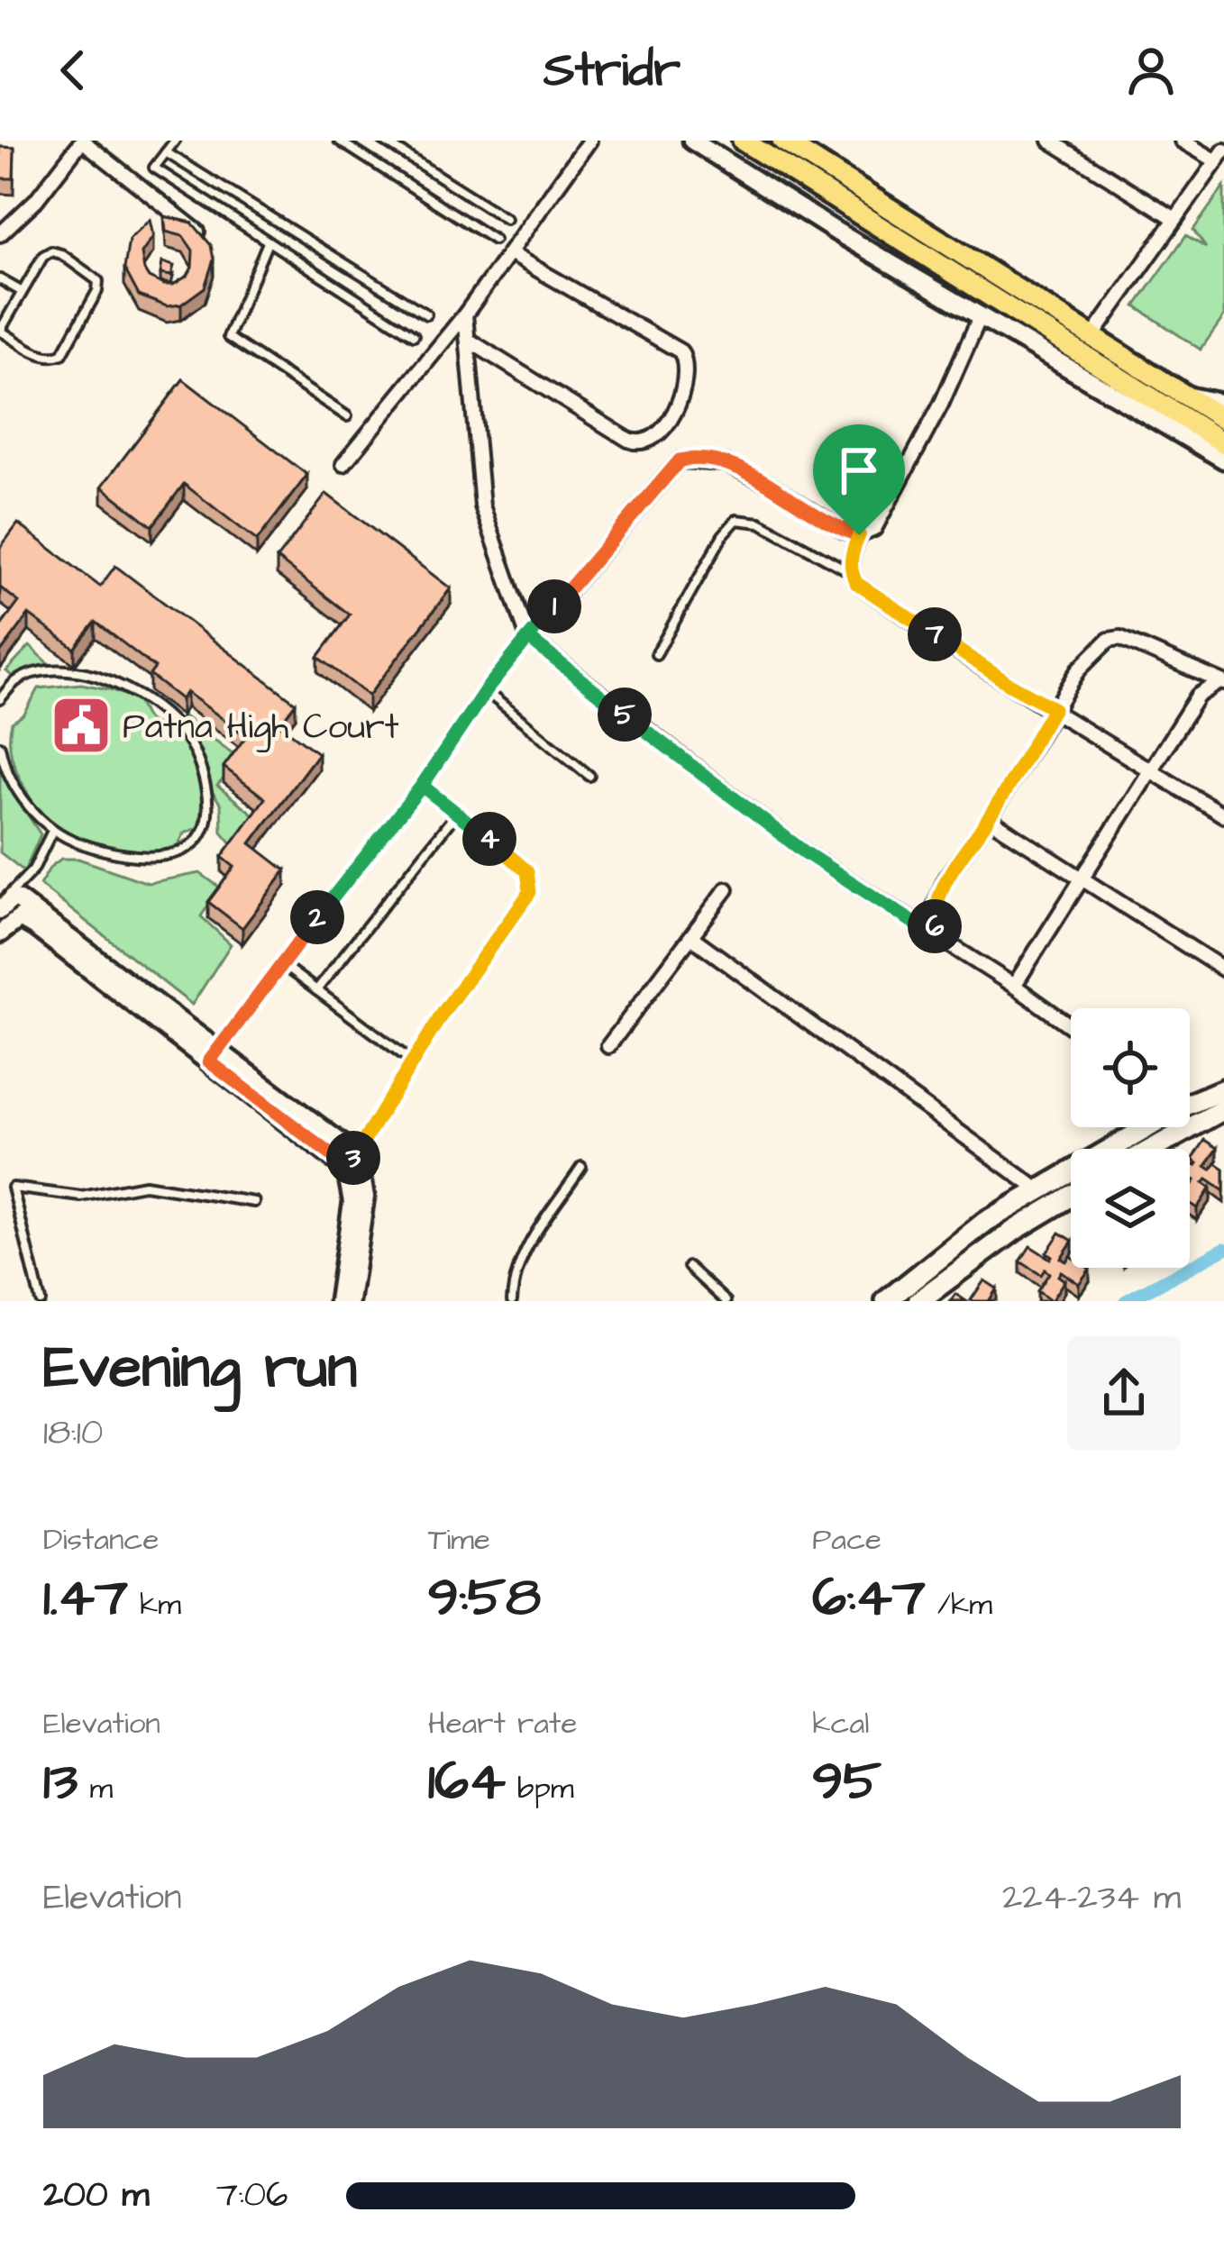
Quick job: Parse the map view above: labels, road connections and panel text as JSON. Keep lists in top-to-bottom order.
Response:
{
  "places": {
    "public building": ["Patna High Court"]
  },
  "page": {
    "header": "Stridr",
    "pins": [
      "1",
      "7",
      "5",
      "4",
      "2",
      "6",
      "3"
    ],
    "heading": ["Evening run", "18:10"],
    "stats": [
      ["Distance", "1.47 km"],
      ["Time", "9:58"],
      ["Pace", "6:47 /km"],
      ["Elevation", "13 m"],
      ["Heart rate", "164 bpm"],
      ["kcal", "95"]
    ],
    "chart": ["Elevation", "224–234 m"],
    "list": [
      {
        "name": "200 m",
        "note": "7:06"
      }
    ]
  }
}
